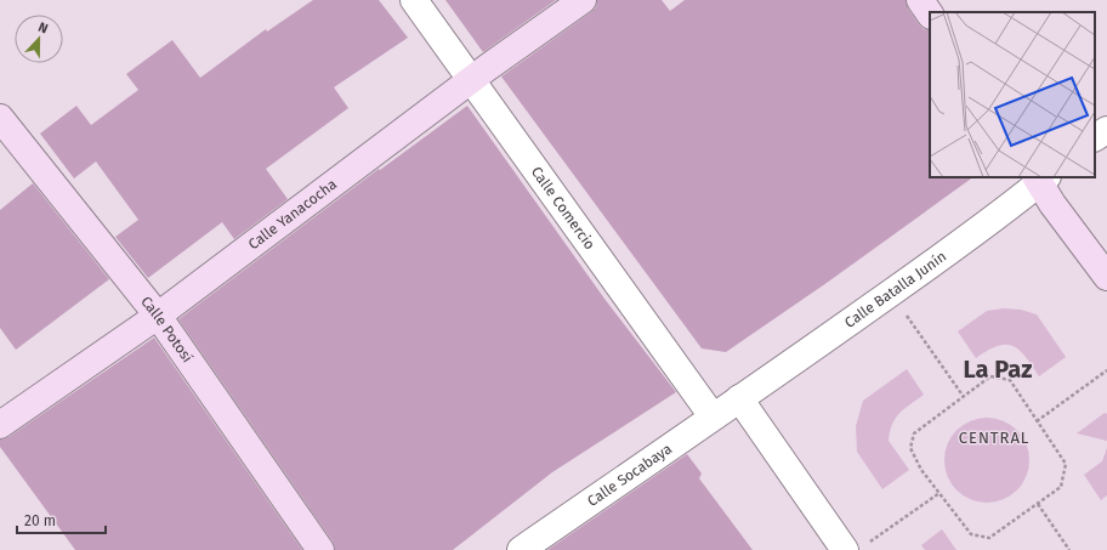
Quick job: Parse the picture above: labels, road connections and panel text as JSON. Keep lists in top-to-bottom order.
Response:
{
  "streets": {
    "main road": ["Calle Yanacocha", "Calle Potosí"],
    "street": ["Calle Comercio", "Calle Batalla Junín", "Calle Socabaya"]
  },
  "crossings": [
    ["Calle Comercio", "Calle Yanacocha"],
    ["Calle Comercio", "Calle Socabaya"],
    ["Calle Yanacocha", "Calle Potosí"],
    ["Calle Batalla Junín", "Calle Socabaya"]
  ],
  "districts": ["La Paz", "CENTRAL"],
  "scale_bar": "20 m",
  "north": "top"
}
